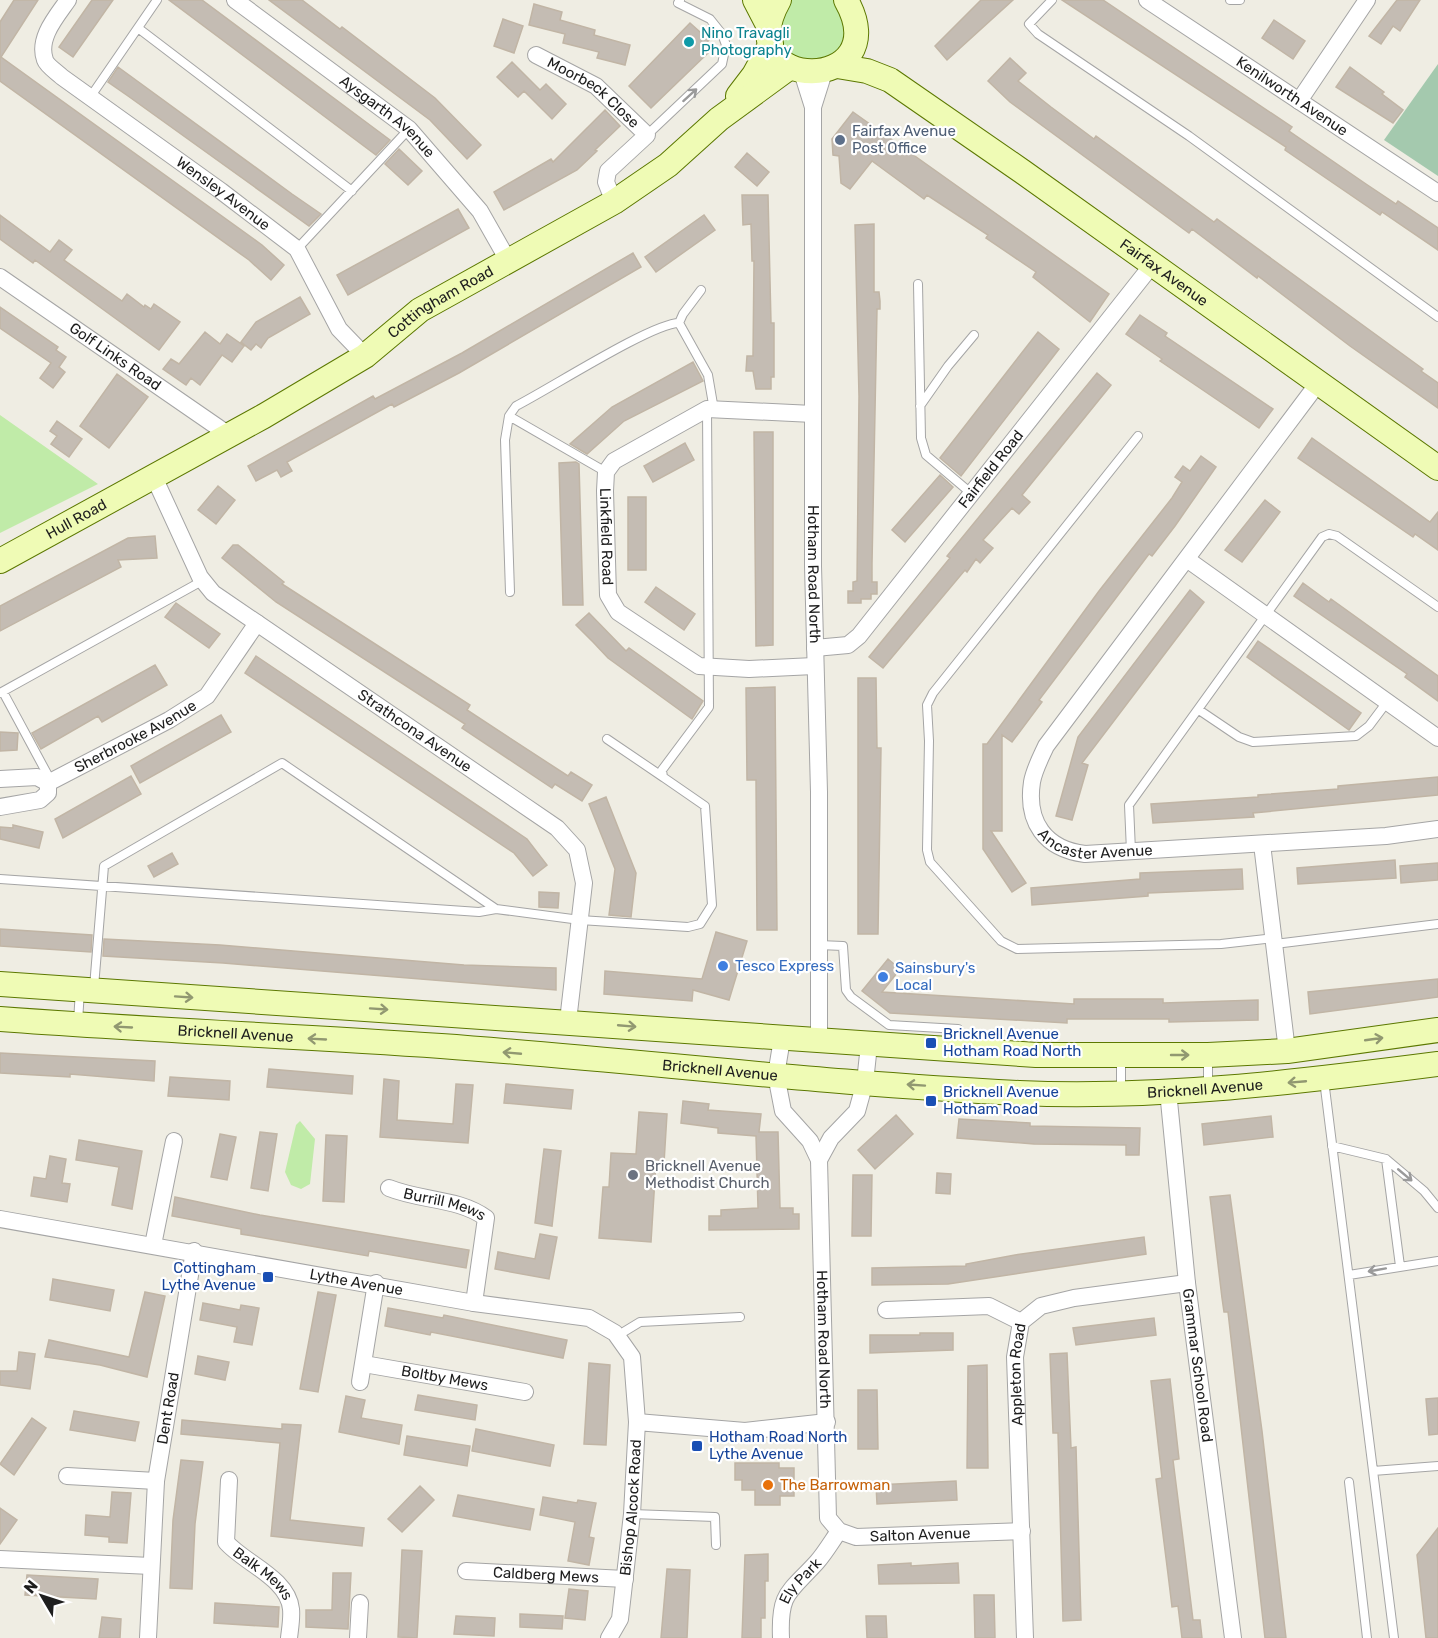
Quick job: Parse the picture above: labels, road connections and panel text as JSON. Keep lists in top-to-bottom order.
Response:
{
  "streets": {
    "street": [
      "Moorbeck Close",
      "Kenilworth Avenue",
      "Aysgarth Avenue",
      "Wensley Avenue",
      "Fairfax Avenue",
      "Cottingham Road",
      "Golf Links Road",
      "Fairfield Road",
      "Hull Road",
      "Linkfield Road",
      "Hotham Road North",
      "Strathcona Avenue",
      "Sherbrooke Avenue",
      "Ancaster Avenue",
      "Bricknell Avenue",
      "Burrill Mews",
      "Lythe Avenue",
      "Grammar School Road",
      "Appleton Road",
      "Boltby Mews",
      "Dent Road",
      "Bishop Alcock Road",
      "Salton Avenue",
      "Caldberg Mews",
      "Balk Mews",
      "Ely Park"
    ]
  },
  "crossings": [
    ["Aysgarth Avenue", "Cottingham Road"],
    ["Wensley Avenue", "Cottingham Road"],
    ["Fairfax Avenue", "Cottingham Road"],
    ["Fairfax Avenue", "Fairfield Road"],
    ["Fairfax Avenue", "Hotham Road North"],
    ["Fairfax Avenue", "Ancaster Avenue"],
    ["Cottingham Road", "Golf Links Road"],
    ["Cottingham Road", "Hull Road"],
    ["Cottingham Road", "Hotham Road North"],
    ["Cottingham Road", "Strathcona Avenue"],
    ["Fairfield Road", "Hotham Road North"],
    ["Hull Road", "Strathcona Avenue"],
    ["Linkfield Road", "Hotham Road North"],
    ["Hotham Road North", "Bricknell Avenue"],
    ["Hotham Road North", "Bishop Alcock Road"],
    ["Hotham Road North", "Salton Avenue"],
    ["Hotham Road North", "Ely Park"],
    ["Strathcona Avenue", "Sherbrooke Avenue"],
    ["Strathcona Avenue", "Bricknell Avenue"],
    ["Bricknell Avenue", "Grammar School Road"],
    ["Burrill Mews", "Lythe Avenue"],
    ["Lythe Avenue", "Dent Road"],
    ["Lythe Avenue", "Bishop Alcock Road"],
    ["Grammar School Road", "Appleton Road"],
    ["Appleton Road", "Salton Avenue"],
    ["Bishop Alcock Road", "Caldberg Mews"],
    ["Salton Avenue", "Ely Park"]
  ],
  "places": {
    "other": [
      "Nino Travagli Photography",
      "Fairfax Avenue Post Office",
      "Tesco Express",
      "Sainsbury's Local",
      "Bricknell Avenue Methodist Church",
      "The Barrowman"
    ],
    "transit": [
      "Bricknell Avenue Hotham Road North",
      "Bricknell Avenue Hotham Road",
      "Cottingham Lythe Avenue",
      "Hotham Road North Lythe Avenue"
    ]
  },
  "north": "top left"
}
